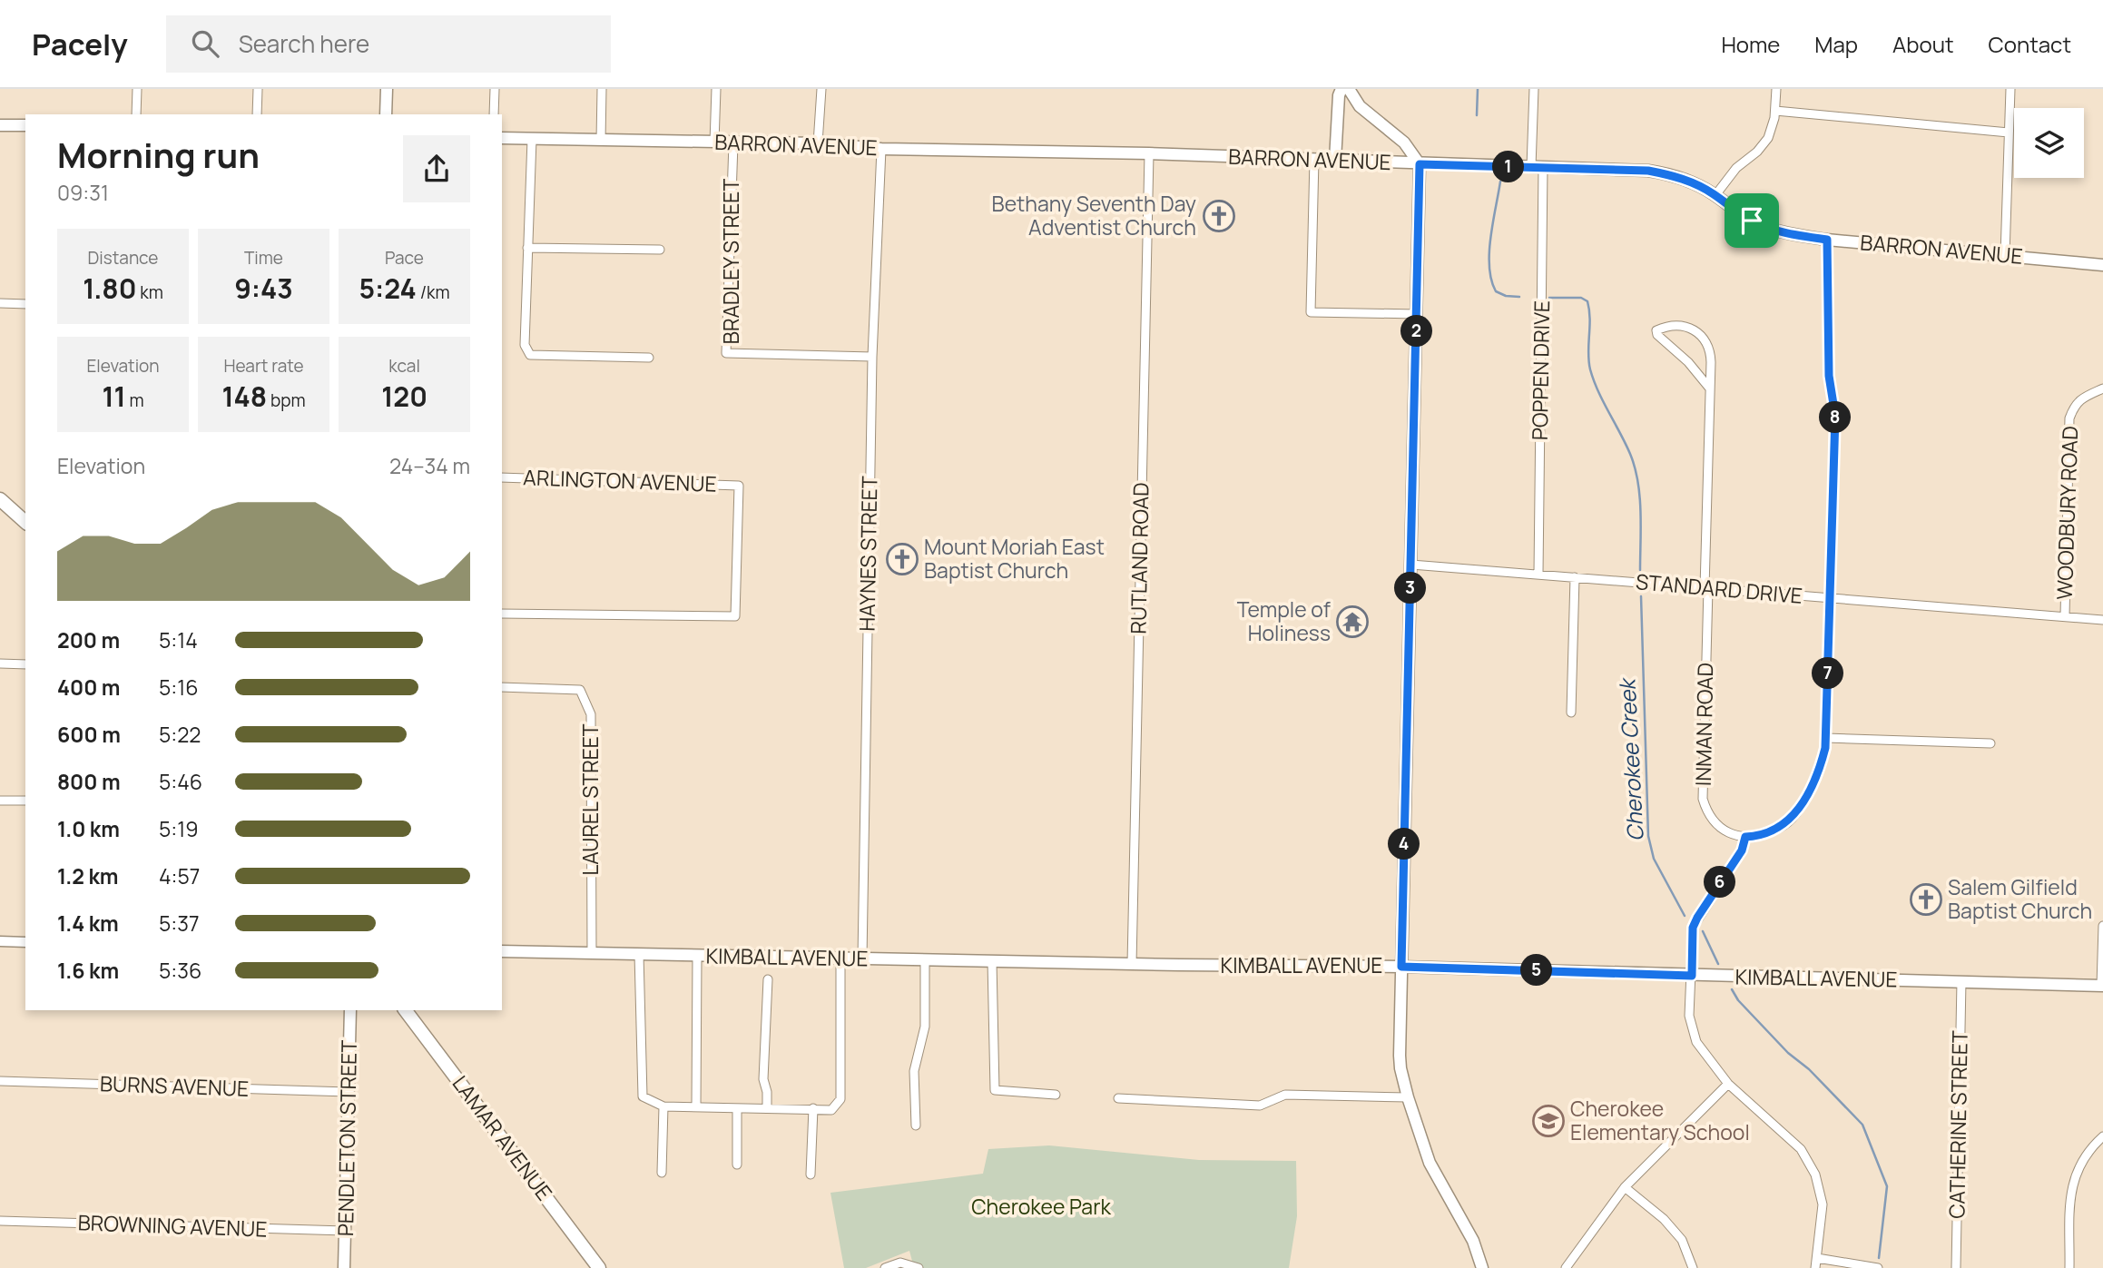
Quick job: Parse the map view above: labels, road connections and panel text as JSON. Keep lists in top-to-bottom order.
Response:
{
  "streets": {
    "main road": [
      "BARRON AVENUE",
      "KIMBALL AVENUE",
      "PENDLETON STREET",
      "LAMAR AVENUE"
    ],
    "street": [
      "BRADLEY STREET",
      "POPPEN DRIVE",
      "ARLINGTON AVENUE",
      "WOODBURY ROAD",
      "HAYNES STREET",
      "RUTLAND ROAD",
      "STANDARD DRIVE",
      "INMAN ROAD",
      "LAUREL STREET",
      "BURNS AVENUE",
      "CATHERINE STREET",
      "BROWNING AVENUE"
    ]
  },
  "crossings": [
    ["BARRON AVENUE", "BRADLEY STREET"],
    ["BARRON AVENUE", "POPPEN DRIVE"],
    ["BARRON AVENUE", "HAYNES STREET"],
    ["BARRON AVENUE", "RUTLAND ROAD"],
    ["BRADLEY STREET", "HAYNES STREET"],
    ["POPPEN DRIVE", "STANDARD DRIVE"],
    ["WOODBURY ROAD", "STANDARD DRIVE"],
    ["HAYNES STREET", "KIMBALL AVENUE"],
    ["RUTLAND ROAD", "KIMBALL AVENUE"],
    ["STANDARD DRIVE", "INMAN ROAD"],
    ["LAUREL STREET", "KIMBALL AVENUE"],
    ["KIMBALL AVENUE", "CATHERINE STREET"],
    ["BURNS AVENUE", "PENDLETON STREET"],
    ["PENDLETON STREET", "BROWNING AVENUE"]
  ],
  "water": ["Cherokee Creek"],
  "parks": ["Cherokee Park"],
  "places": {
    "church": ["Bethany Seventh Day Adventist Church", "Mount Moriah East Baptist Church", "Salem Gilfield Baptist Church"],
    "temple": ["Temple of Holiness"],
    "school or university": ["Cherokee Elementary School"]
  },
  "page": {
    "header": "Pacely",
    "search": "Search here",
    "nav": [
      "Home",
      "Map",
      "About",
      "Contact"
    ],
    "heading": ["Morning run", "09:31"],
    "pins": [
      "1",
      "2",
      "8",
      "3",
      "7",
      "4",
      "6",
      "5"
    ],
    "stats": [
      ["Distance", "1.80 km"],
      ["Time", "9:43"],
      ["Pace", "5:24 /km"],
      ["Elevation", "11 m"],
      ["Heart rate", "148 bpm"],
      ["kcal", "120"]
    ],
    "chart": ["Elevation", "24–34 m"],
    "list": [
      {
        "name": "200 m",
        "note": "5:14"
      },
      {
        "name": "400 m",
        "note": "5:16"
      },
      {
        "name": "600 m",
        "note": "5:22"
      },
      {
        "name": "800 m",
        "note": "5:46"
      },
      {
        "name": "1.0 km",
        "note": "5:19"
      },
      {
        "name": "1.2 km",
        "note": "4:57"
      },
      {
        "name": "1.4 km",
        "note": "5:37"
      },
      {
        "name": "1.6 km",
        "note": "5:36"
      }
    ]
  }
}
